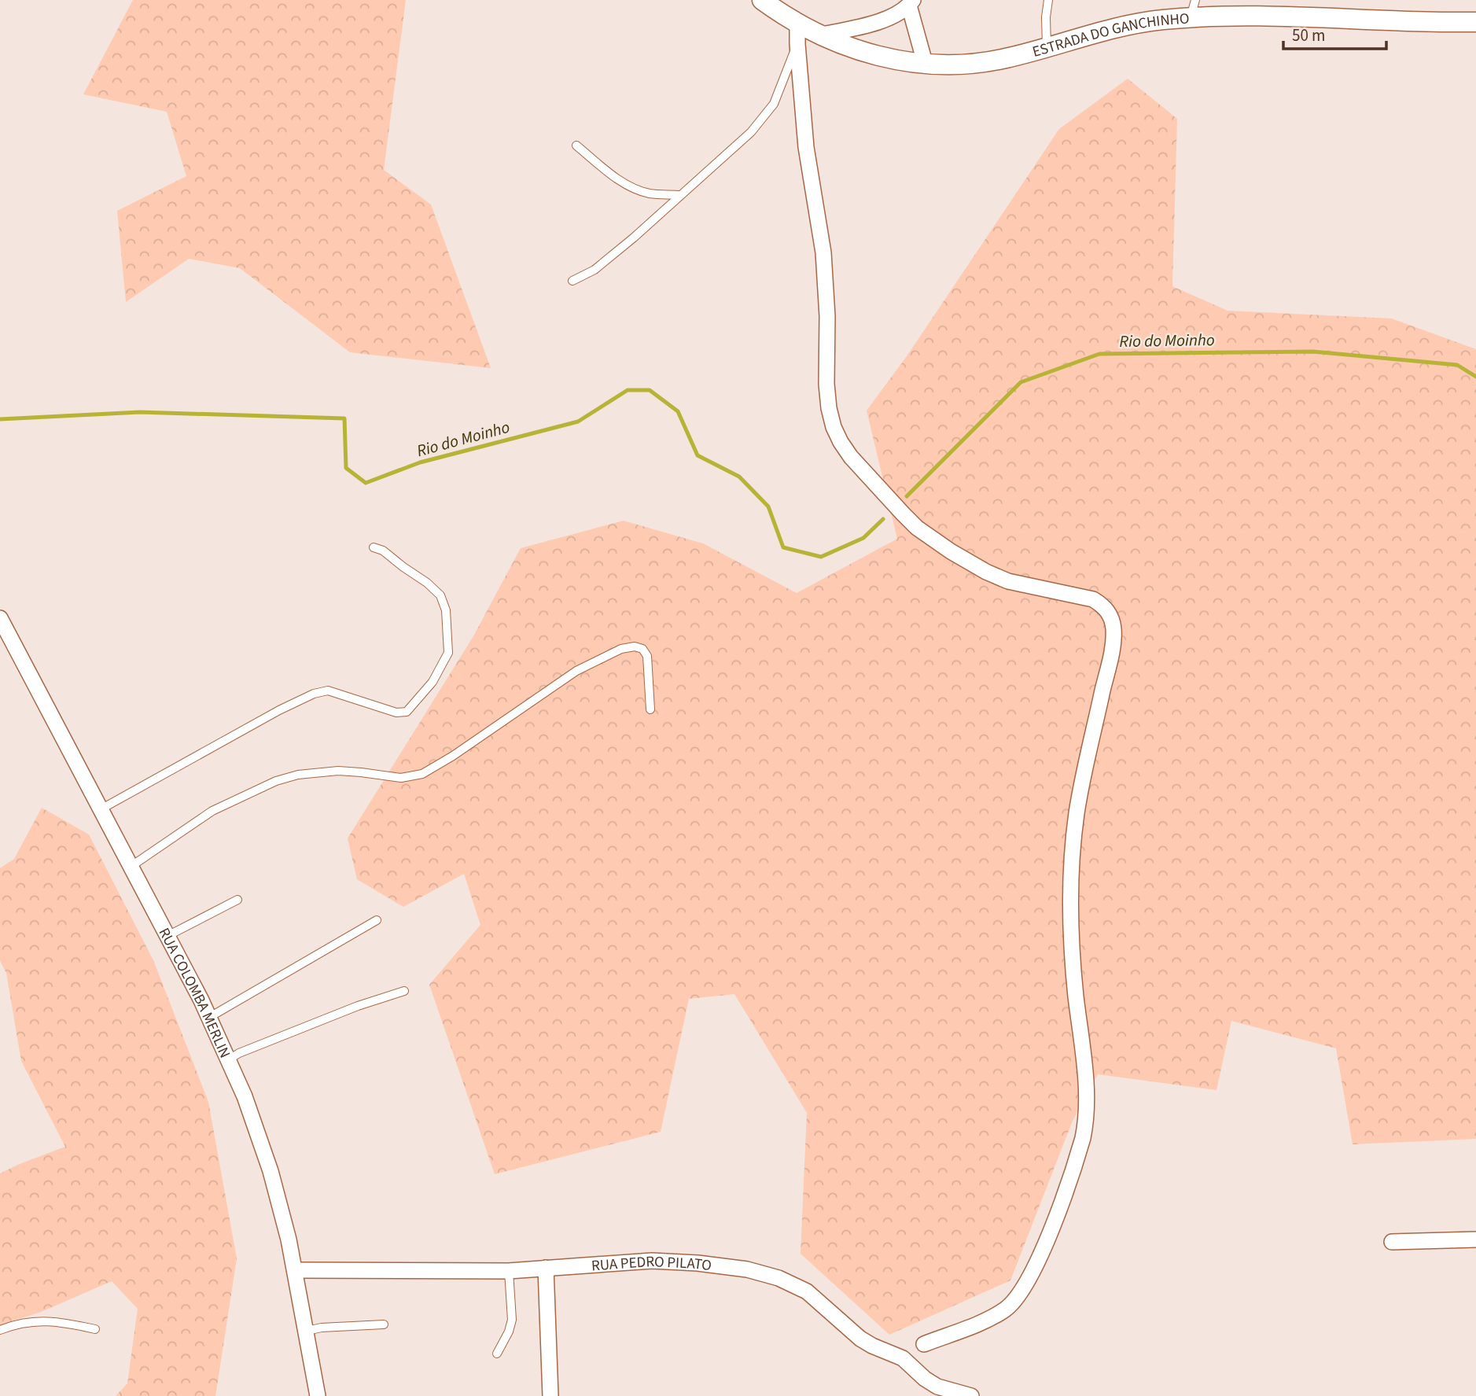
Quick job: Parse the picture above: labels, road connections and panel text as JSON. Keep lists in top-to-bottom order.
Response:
{
  "streets": {
    "street": ["ESTRADA DO GANCHINHO", "RUA COLOMBA MERLIN", "RUA PEDRO PILATO"]
  },
  "crossings": [
    ["RUA COLOMBA MERLIN", "RUA PEDRO PILATO"]
  ],
  "water": ["Rio do Moinho"],
  "scale_bar": "50 m"
}
